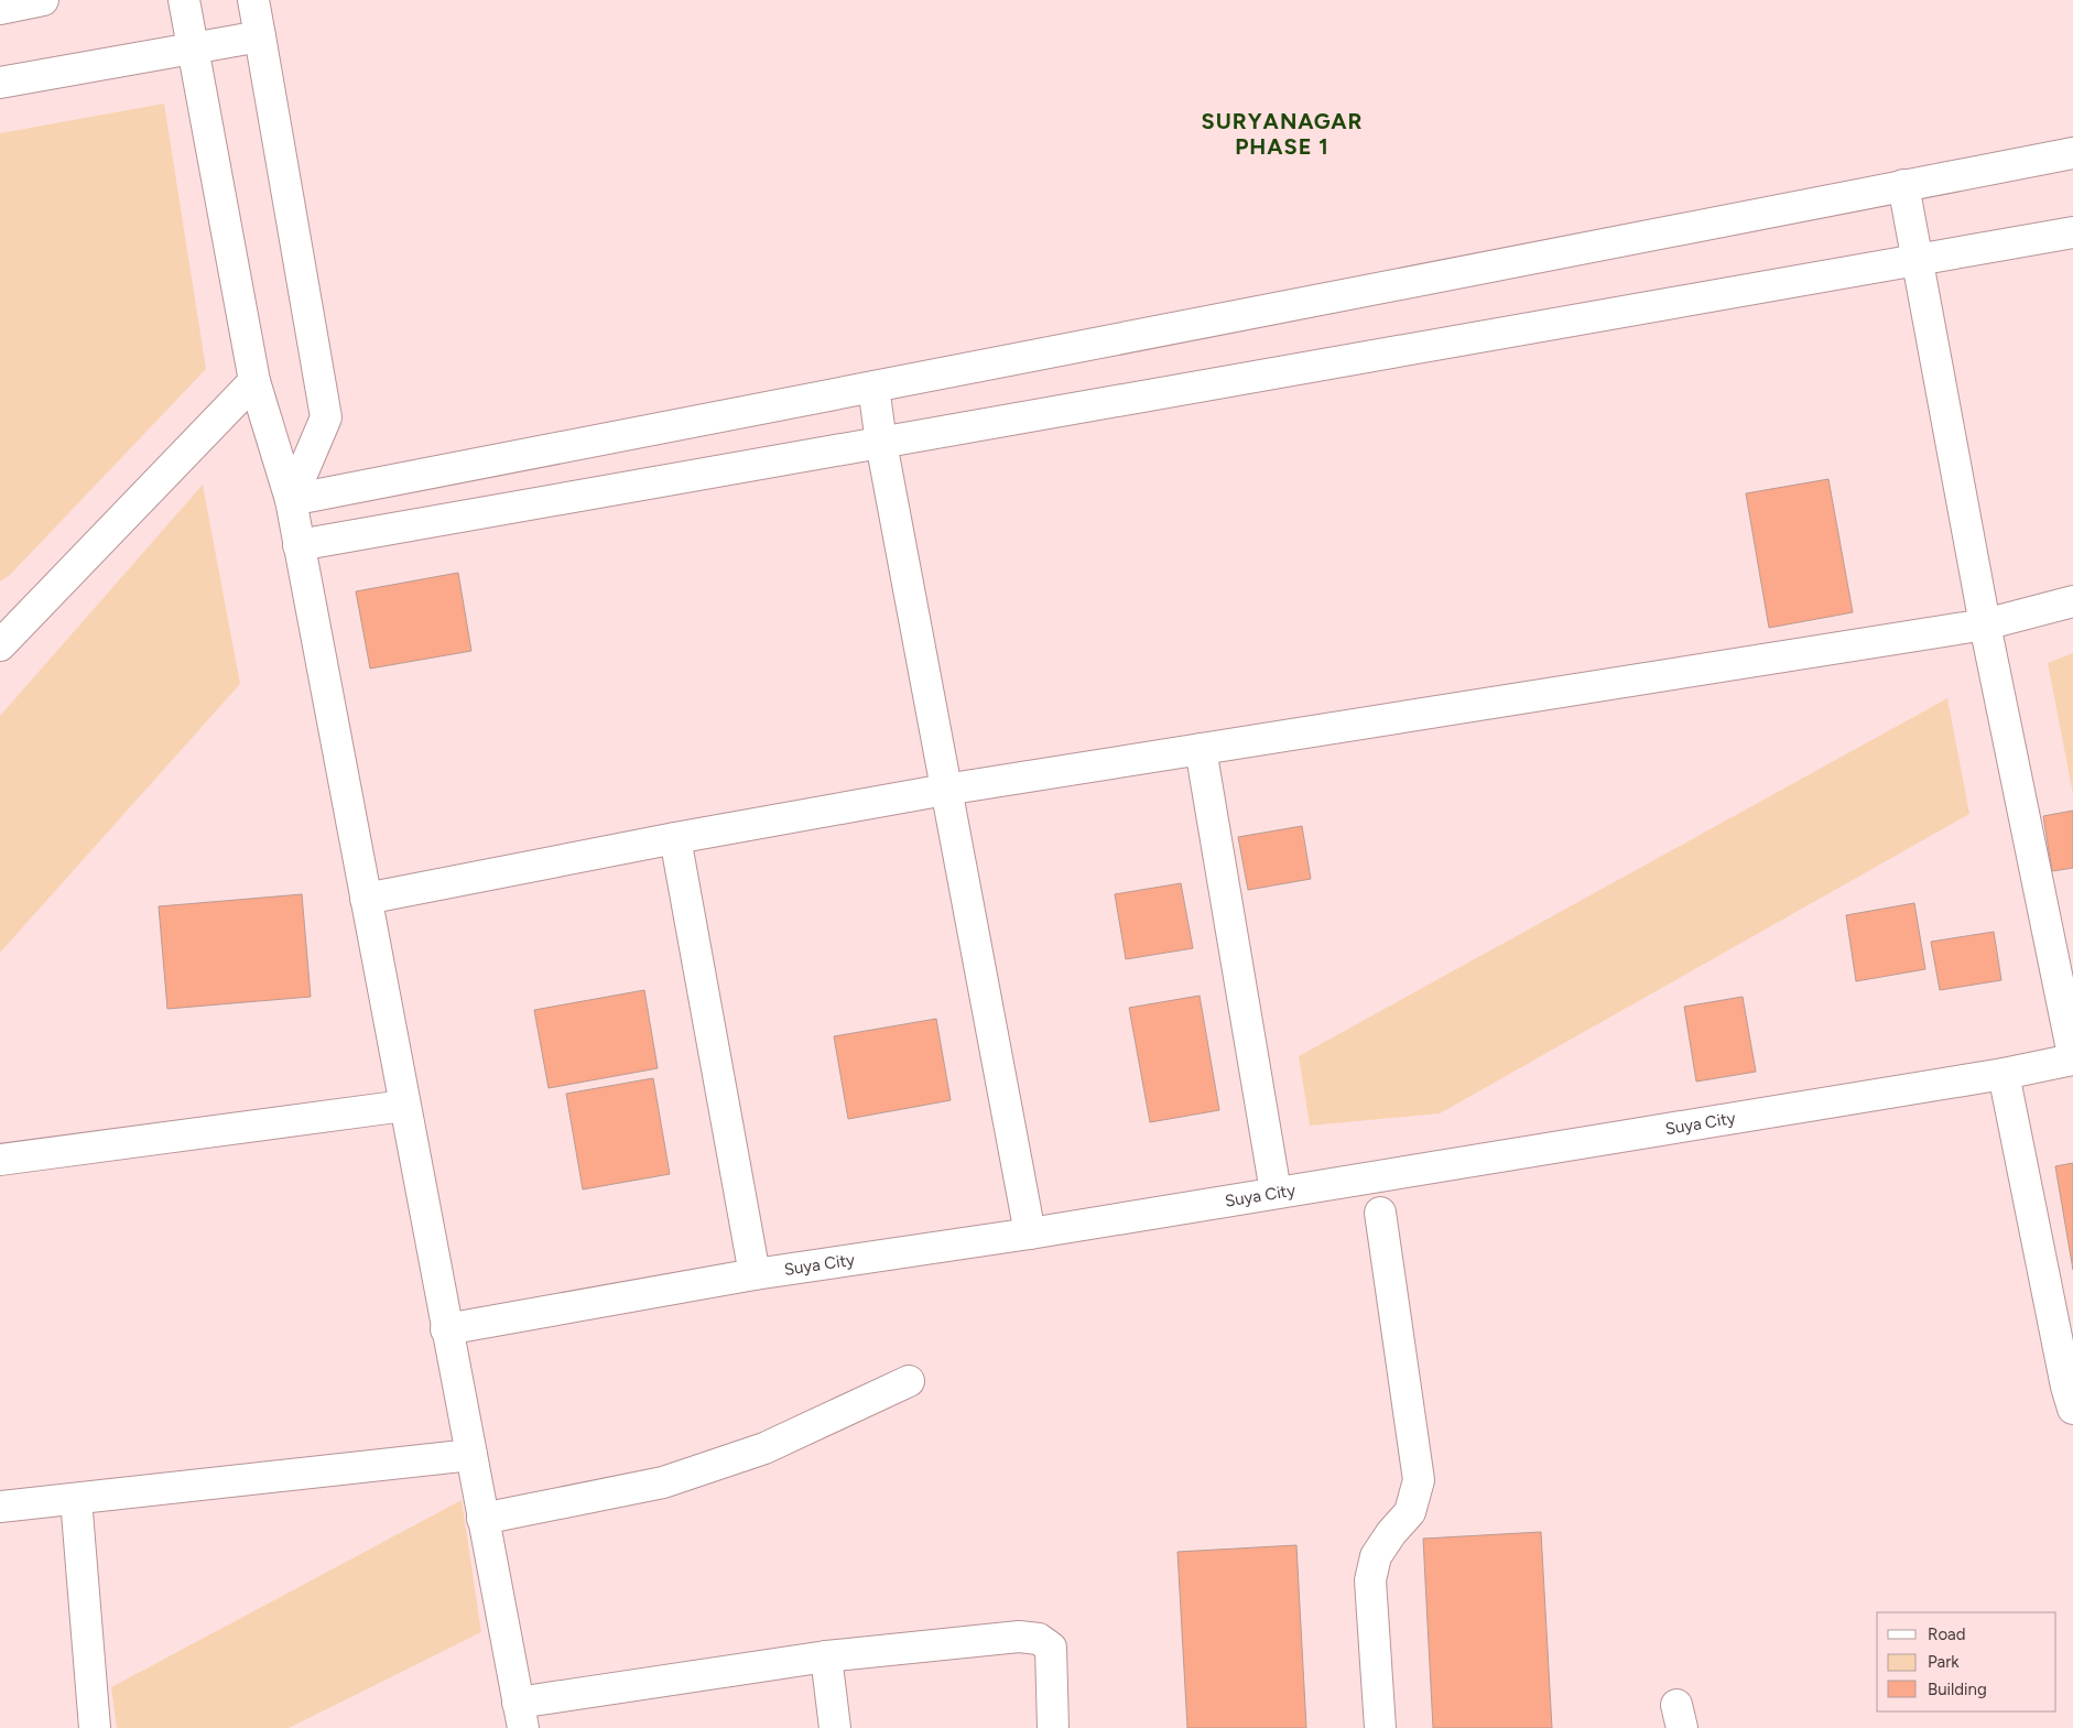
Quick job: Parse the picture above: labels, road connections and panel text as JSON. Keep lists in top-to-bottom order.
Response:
{
  "streets": {
    "street": ["Suya City"]
  },
  "districts": ["SURYANAGAR PHASE 1"],
  "legend": ["Road", "Park", "Building"]
}
